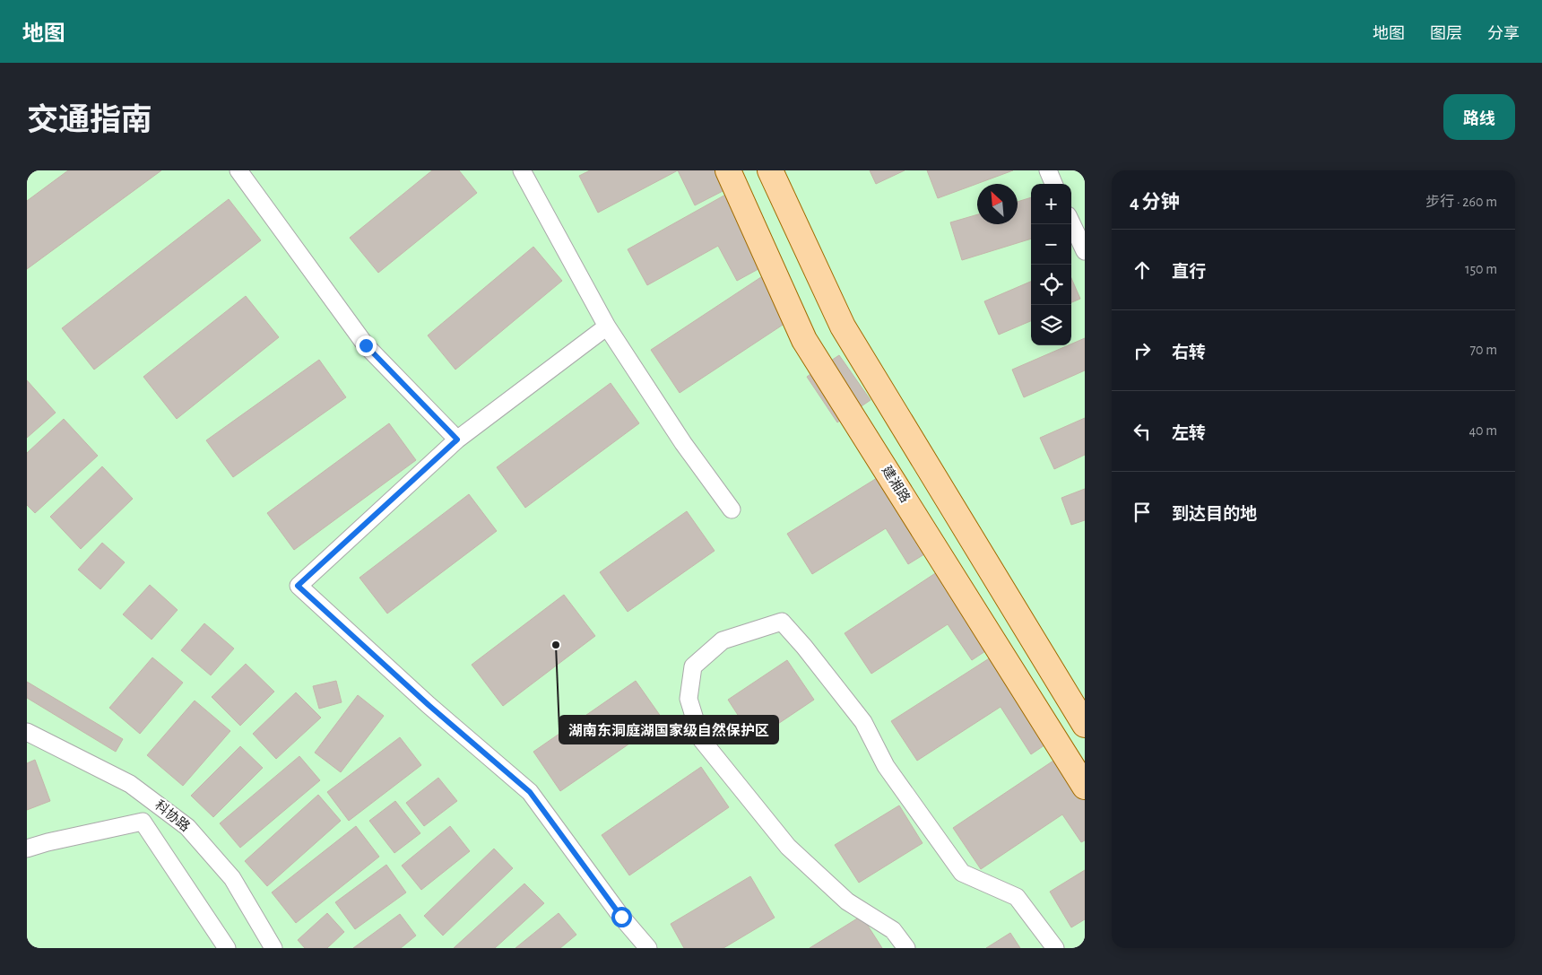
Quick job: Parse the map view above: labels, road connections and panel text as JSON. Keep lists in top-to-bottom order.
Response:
{
  "streets": {
    "main road": ["建湘路"],
    "street": ["科协路"]
  },
  "places": ["湖南东洞庭湖国家级自然保护区"],
  "north": "top left",
  "page": {
    "header": "地图",
    "nav": ["地图", "图层", "分享"],
    "title": "交通指南",
    "buttons": "路线",
    "heading": ["4 分钟", "步行 · 260 m"],
    "map_buttons": ["+", "−"],
    "list": [
      ["直行", "150 m"],
      ["右转", "70 m"],
      ["左转", "40 m"],
      "到达目的地"
    ]
  }
}
